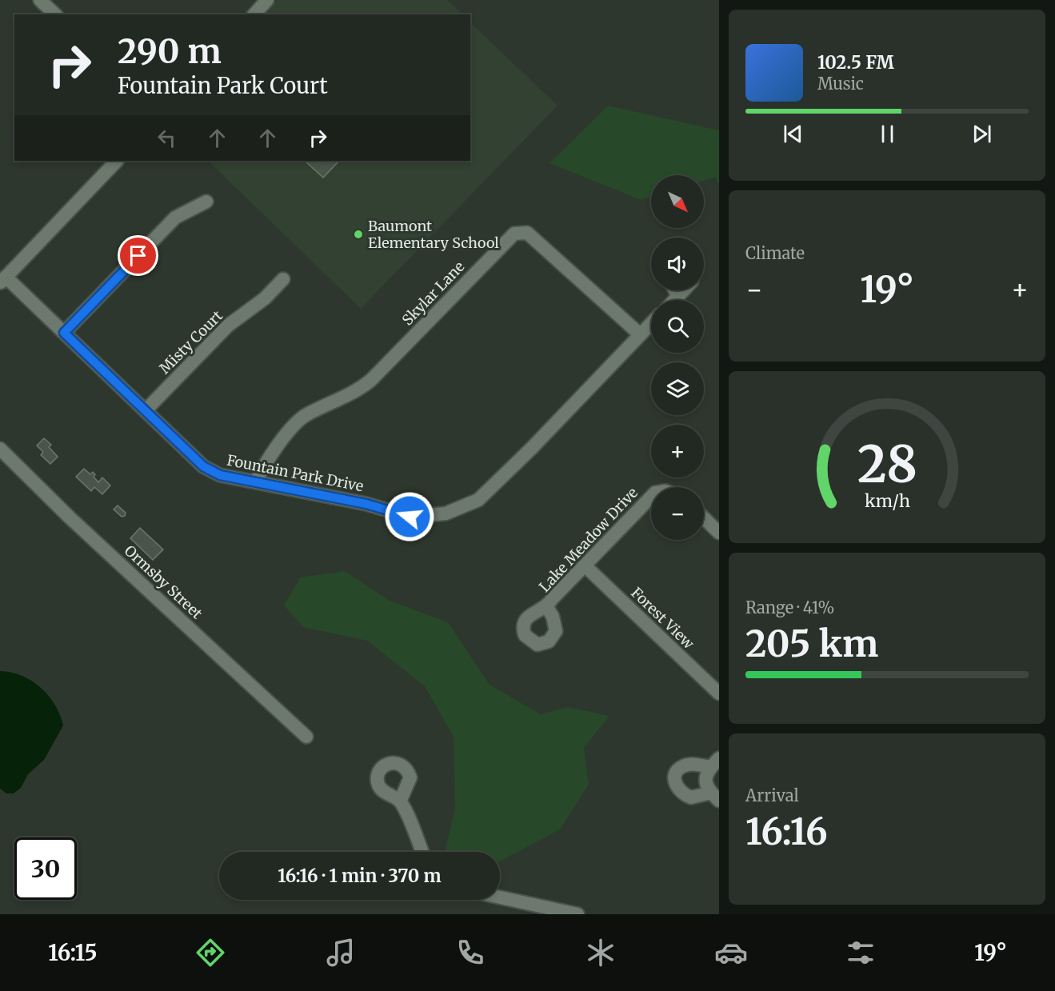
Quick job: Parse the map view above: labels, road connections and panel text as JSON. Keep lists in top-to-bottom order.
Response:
{
  "streets": {
    "street": [
      "Skylar Lane",
      "Misty Court",
      "Fountain Park Drive",
      "Lake Meadow Drive",
      "Ormsby Street",
      "Forest View"
    ]
  },
  "crossings": [
    ["Skylar Lane", "Fountain Park Drive"],
    ["Misty Court", "Fountain Park Drive"],
    ["Lake Meadow Drive", "Forest View"]
  ],
  "places": ["Baumont Elementary School"],
  "north": "bottom right",
  "page": {
    "turn": ["290 m", "Fountain Park Court"],
    "song": ["102.5 FM", "Music"],
    "map_buttons": ["+", "−"],
    "tile": [
      "Climate",
      ["Range · 41%", "205 km"],
      ["Arrival", "16:16"]
    ],
    "heat": ["−", "19°", "+"],
    "limit": "30",
    "trip": "16:16 · 1 min · 370 m",
    "tabs": ["16:15", "19°"],
    "gauge": ["28", "km/h"]
  }
}
